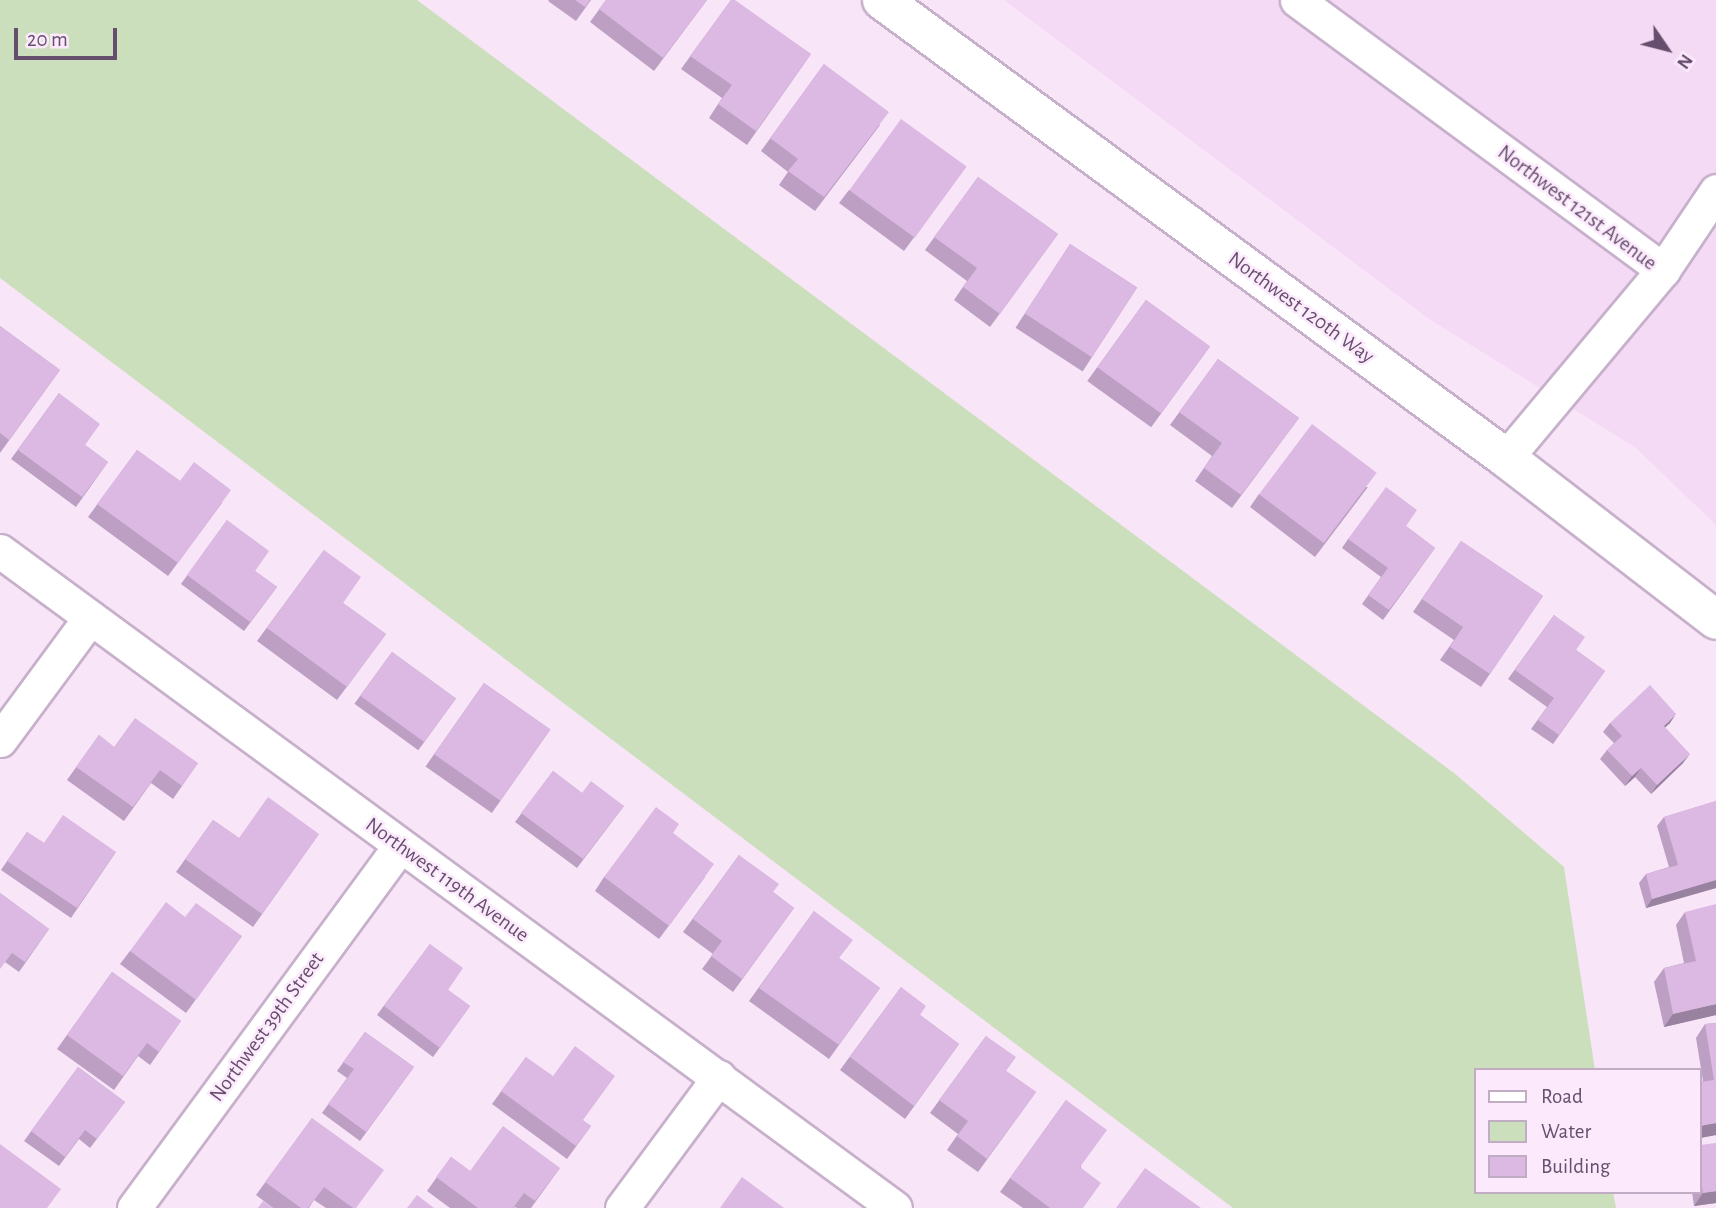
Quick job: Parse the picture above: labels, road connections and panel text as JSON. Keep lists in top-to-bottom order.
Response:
{
  "streets": {
    "street": [
      "Northwest 121st Avenue",
      "Northwest 120th Way",
      "Northwest 119th Avenue",
      "Northwest 39th Street"
    ]
  },
  "crossings": [
    ["Northwest 121st Avenue", "Northwest 120th Way"],
    ["Northwest 119th Avenue", "Northwest 39th Street"]
  ],
  "legend": ["Road", "Water", "Building"],
  "scale_bar": "20 m",
  "north": "bottom right"
}
